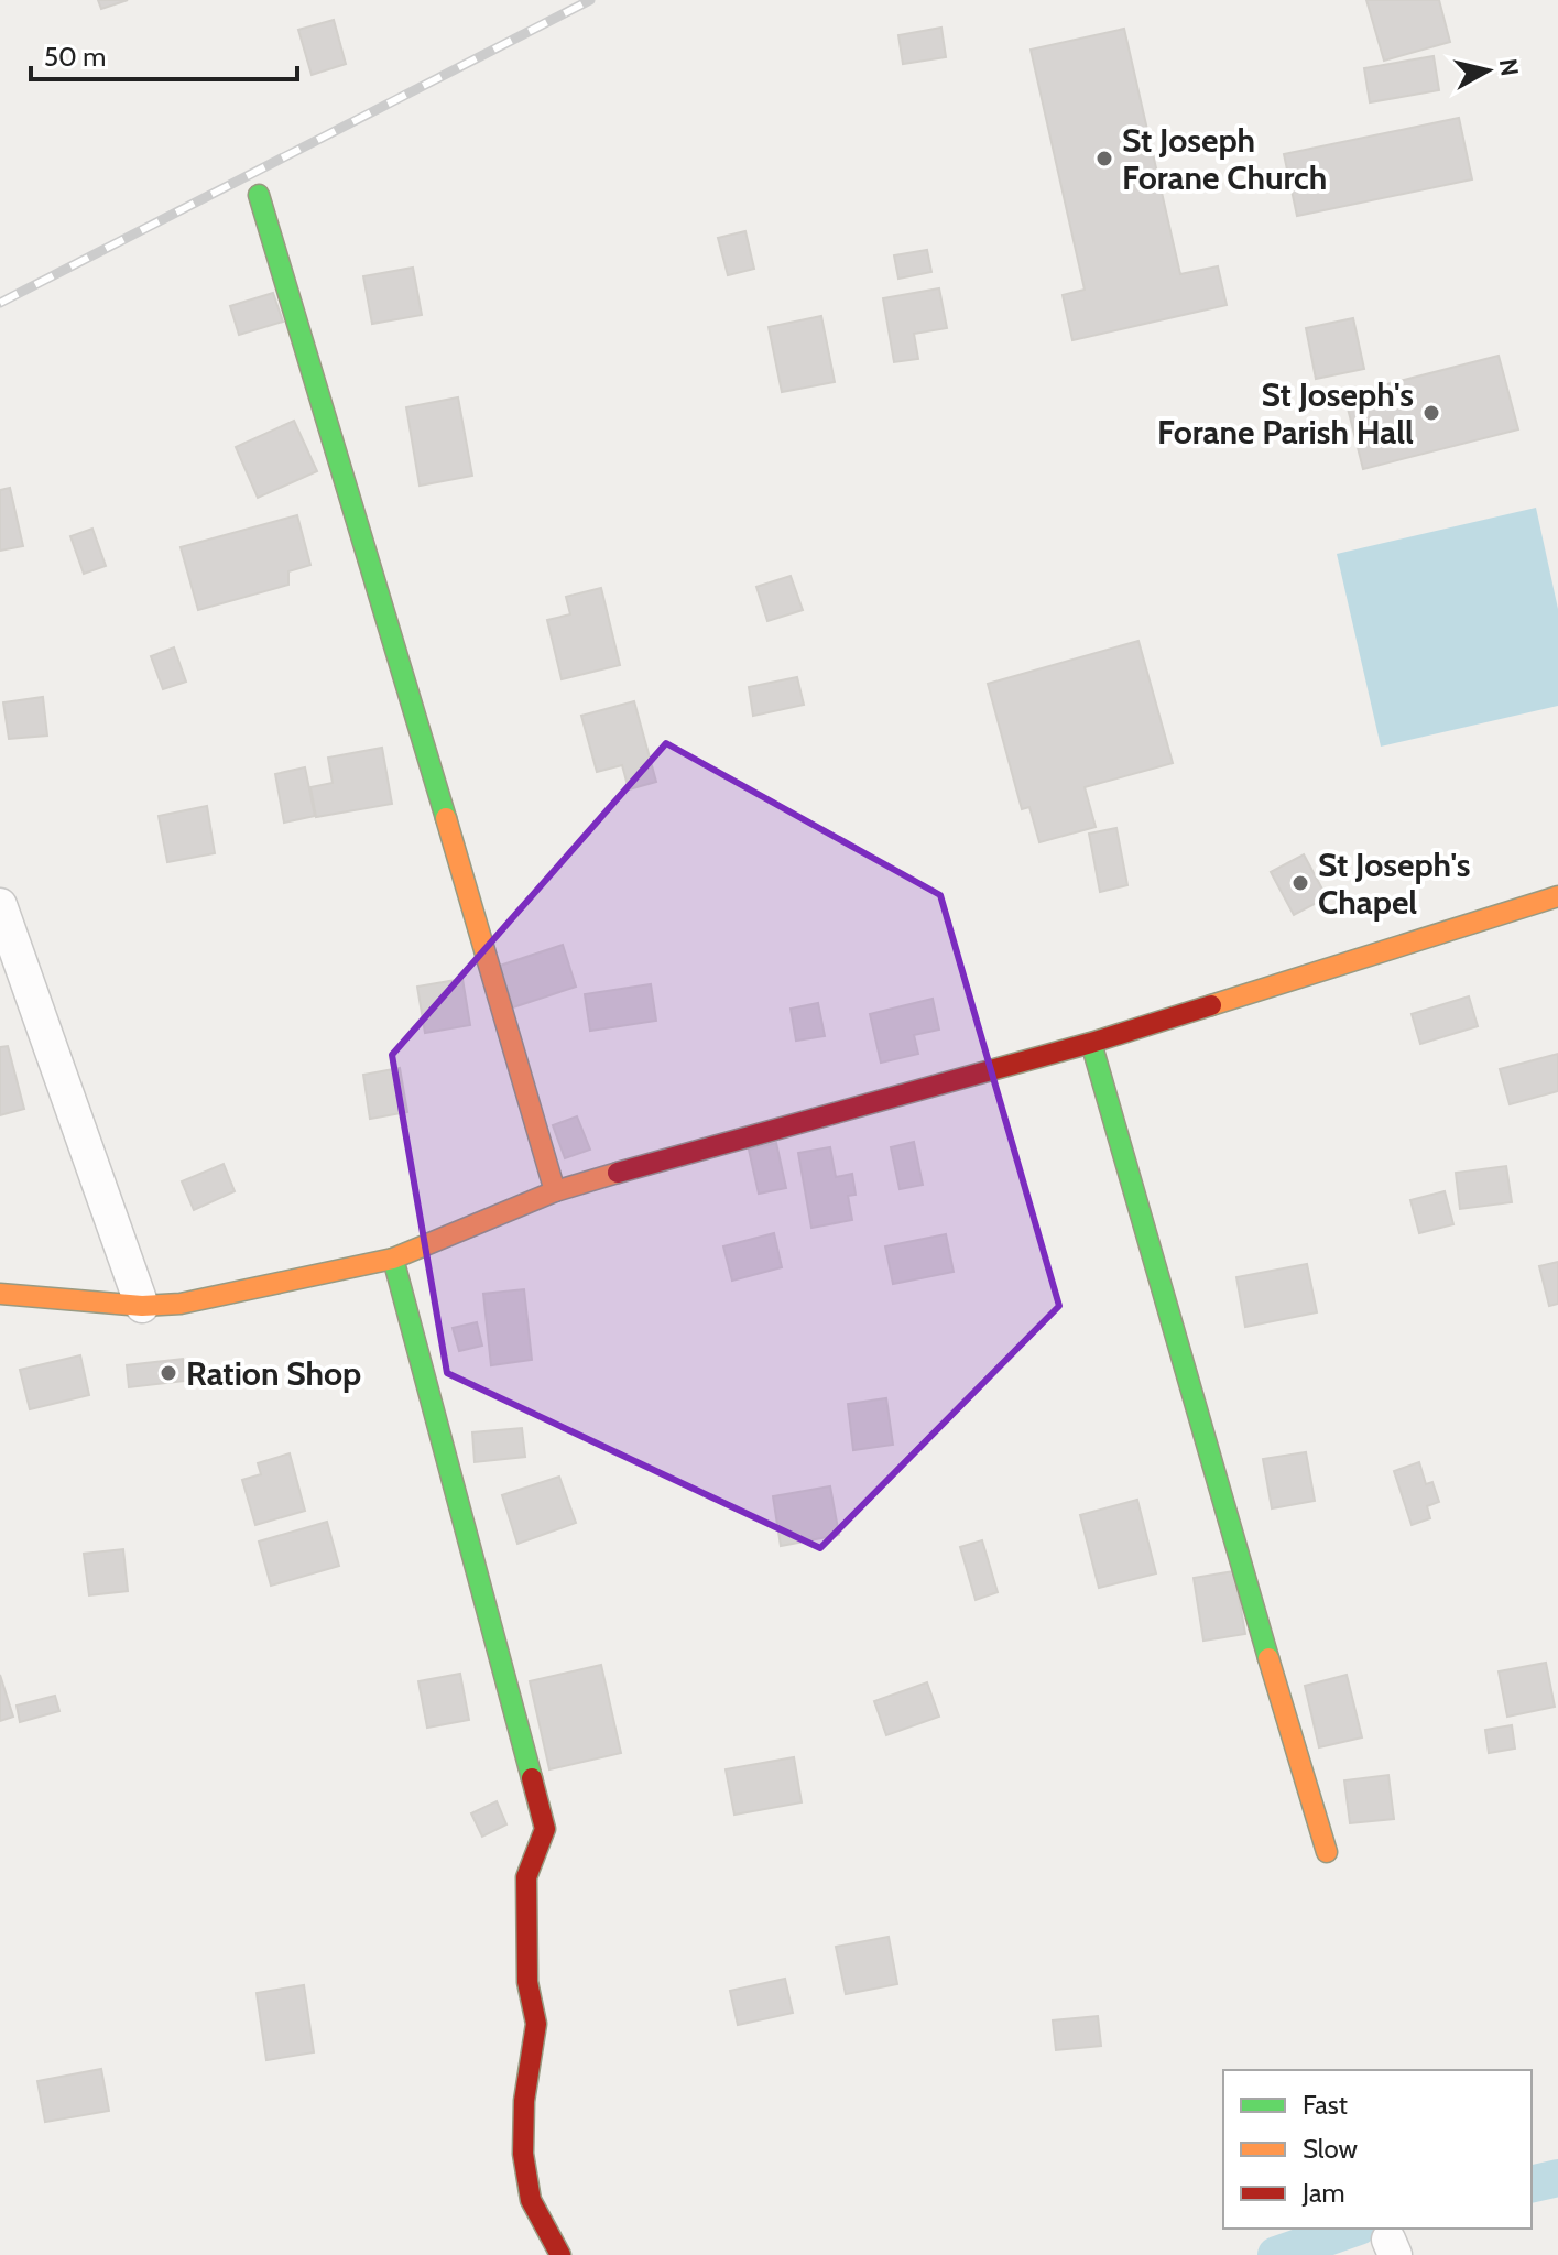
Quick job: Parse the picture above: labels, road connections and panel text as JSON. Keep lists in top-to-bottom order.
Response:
{
  "places": [
    "St Joseph Forane Church",
    "St Joseph's Forane Parish Hall",
    "St Joseph's Chapel",
    "Ration Shop"
  ],
  "legend": ["Fast", "Slow", "Jam"],
  "scale_bar": "50 m",
  "north": "right"
}
